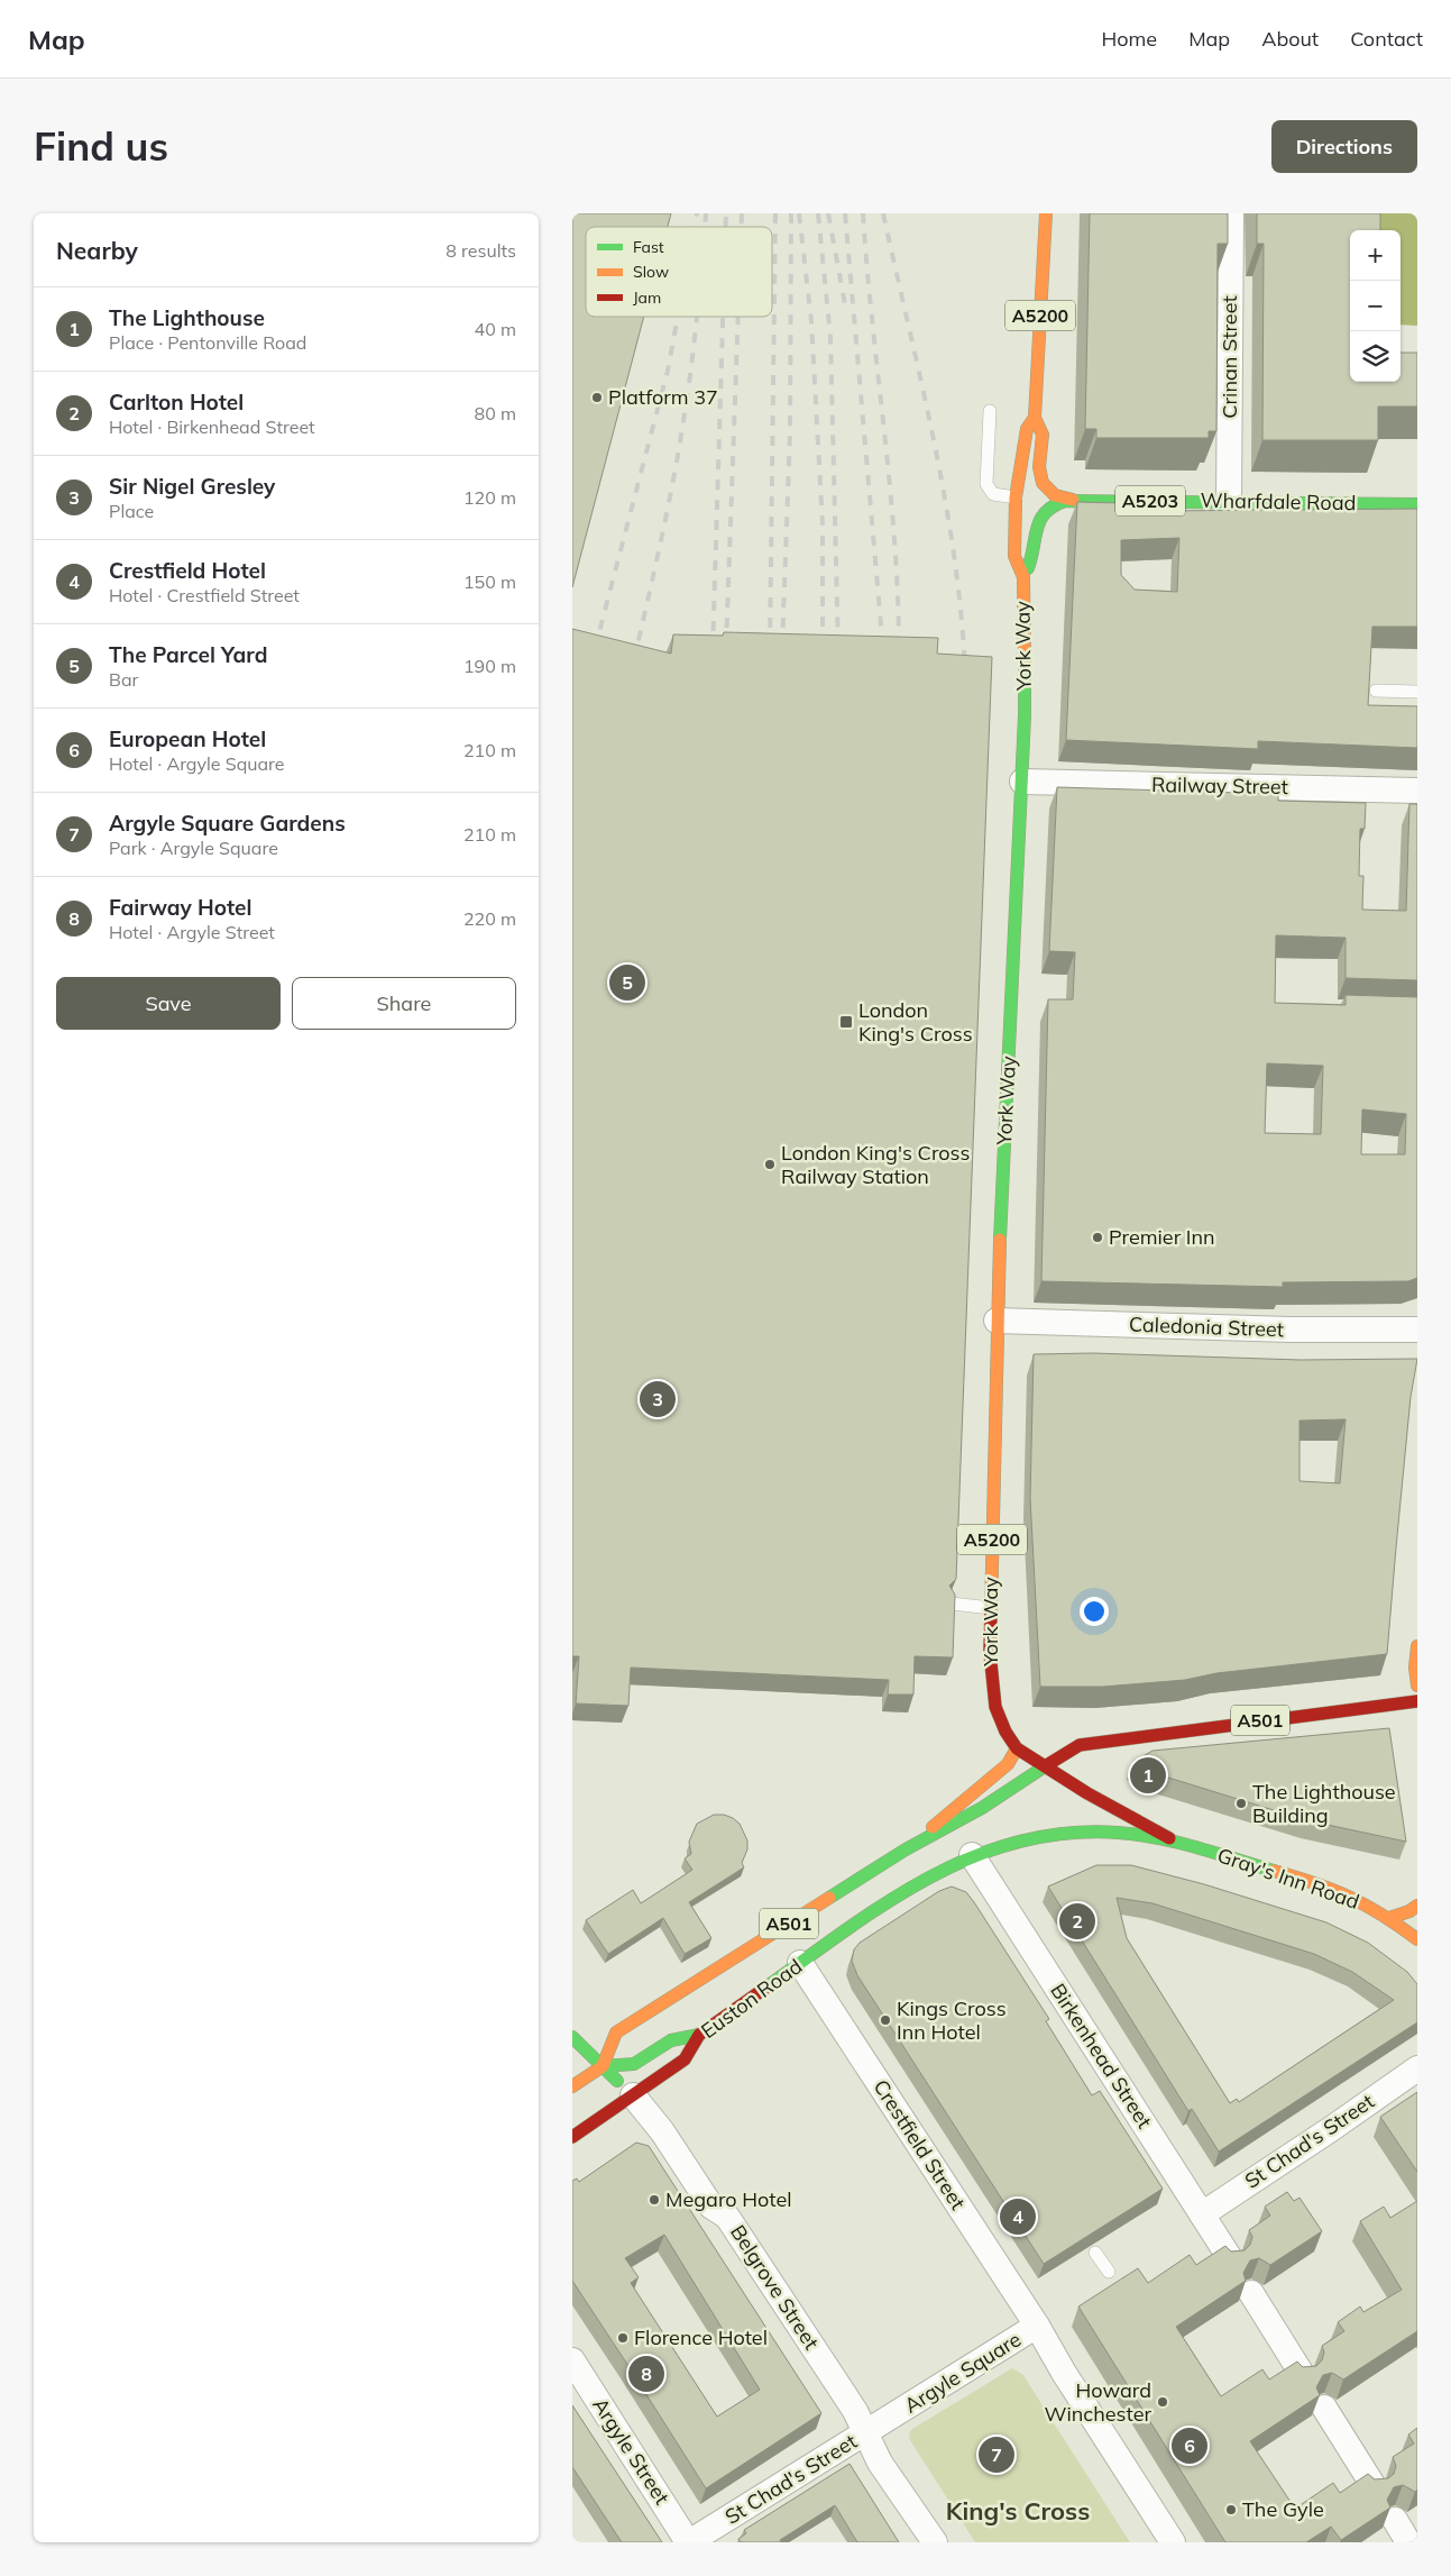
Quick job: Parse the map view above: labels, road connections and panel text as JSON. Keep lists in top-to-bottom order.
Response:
{
  "streets": {
    "main road": [
      "A5200",
      "A5203",
      "Wharfdale Road",
      "York Way",
      "A501",
      "Gray's Inn Road",
      "Euston Road"
    ],
    "street": [
      "Crinan Street",
      "Railway Street",
      "Caledonia Street",
      "Birkenhead Street",
      "St Chad's Street",
      "Crestfield Street",
      "Belgrove Street",
      "Argyle Square",
      "Argyle Street"
    ]
  },
  "crossings": [
    ["Crinan Street", "Wharfdale Road"],
    ["Wharfdale Road", "York Way"],
    ["York Way", "Railway Street"],
    ["York Way", "Caledonia Street"],
    ["York Way", "A501"],
    ["York Way", "Gray's Inn Road"],
    ["A501", "Gray's Inn Road"],
    ["A501", "Euston Road"],
    ["Gray's Inn Road", "Euston Road"],
    ["Gray's Inn Road", "Birkenhead Street"],
    ["Euston Road", "Birkenhead Street"],
    ["Euston Road", "Crestfield Street"],
    ["Euston Road", "Belgrove Street"],
    ["Birkenhead Street", "St Chad's Street"],
    ["St Chad's Street", "Belgrove Street"],
    ["St Chad's Street", "Argyle Square"],
    ["St Chad's Street", "Argyle Street"],
    ["Crestfield Street", "Argyle Square"],
    ["Belgrove Street", "Argyle Square"]
  ],
  "districts": ["King's Cross"],
  "places": {
    "other": [
      "Platform 37",
      "London King's Cross Railway Station",
      "Premier Inn",
      "The Lighthouse Building",
      "Kings Cross Inn Hotel",
      "Megaro Hotel",
      "Florence Hotel",
      "Howard Winchester",
      "The Gyle"
    ],
    "transit": ["London King's Cross"]
  },
  "legend": ["Fast", "Slow", "Jam"],
  "page": {
    "header": "Map",
    "nav": [
      "Home",
      "Map",
      "About",
      "Contact"
    ],
    "buttons": [
      "Directions",
      ["Save", "Share"]
    ],
    "title": "Find us",
    "heading": ["Nearby", "8 results"],
    "map_buttons": ["+", "−"],
    "list": [
      {
        "mark": "1",
        "name": "The Lighthouse",
        "note": "Place · Pentonville Road",
        "value": "40 m"
      },
      {
        "mark": "2",
        "name": "Carlton Hotel",
        "note": "Hotel · Birkenhead Street",
        "value": "80 m"
      },
      {
        "mark": "3",
        "name": "Sir Nigel Gresley",
        "note": "Place",
        "value": "120 m"
      },
      {
        "mark": "4",
        "name": "Crestfield Hotel",
        "note": "Hotel · Crestfield Street",
        "value": "150 m"
      },
      {
        "mark": "5",
        "name": "The Parcel Yard",
        "note": "Bar",
        "value": "190 m"
      },
      {
        "mark": "6",
        "name": "European Hotel",
        "note": "Hotel · Argyle Square",
        "value": "210 m"
      },
      {
        "mark": "7",
        "name": "Argyle Square Gardens",
        "note": "Park · Argyle Square",
        "value": "210 m"
      },
      {
        "mark": "8",
        "name": "Fairway Hotel",
        "note": "Hotel · Argyle Street",
        "value": "220 m"
      }
    ],
    "pins": [
      "5",
      "3",
      "1",
      "2",
      "4",
      "8",
      "6",
      "7"
    ]
  }
}
